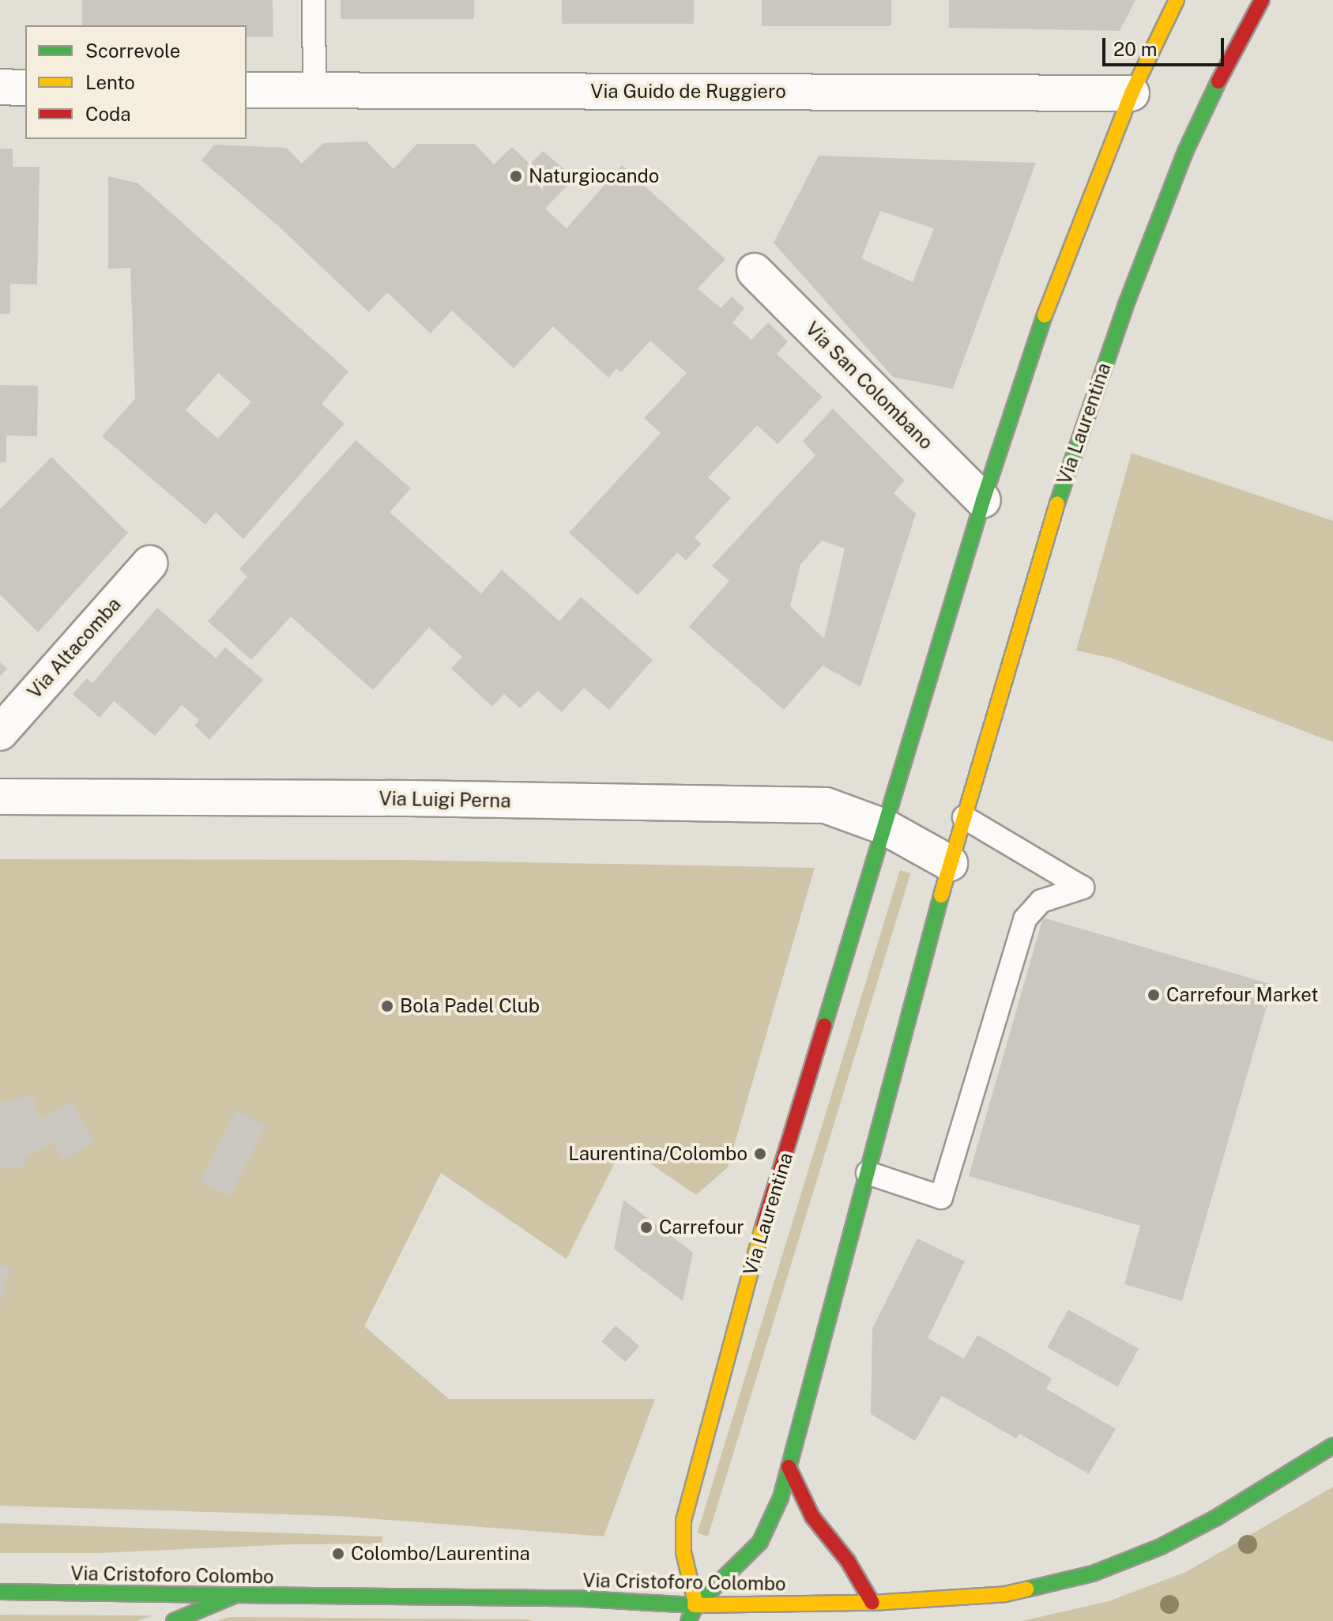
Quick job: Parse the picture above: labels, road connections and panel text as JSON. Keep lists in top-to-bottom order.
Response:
{
  "streets": {
    "main road": ["Via Laurentina", "Via Cristoforo Colombo"],
    "street": [
      "Via Guido de Ruggiero",
      "Via San Colombano",
      "Via Altacomba",
      "Via Luigi Perna"
    ]
  },
  "crossings": [
    ["Via Guido de Ruggiero", "Via Laurentina"],
    ["Via San Colombano", "Via Laurentina"],
    ["Via Laurentina", "Via Luigi Perna"],
    ["Via Laurentina", "Via Cristoforo Colombo"]
  ],
  "places": [
    "Naturgiocando",
    "Carrefour Market",
    "Bola Padel Club",
    "Laurentina/Colombo",
    "Carrefour",
    "Colombo/Laurentina"
  ],
  "legend": ["Scorrevole", "Lento", "Coda"],
  "scale_bar": "20 m"
}
